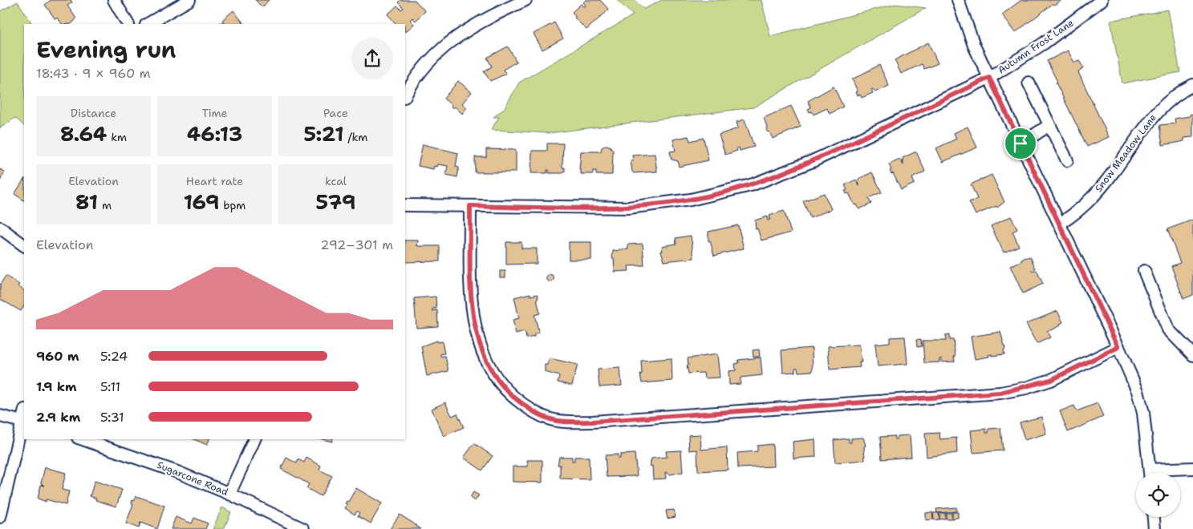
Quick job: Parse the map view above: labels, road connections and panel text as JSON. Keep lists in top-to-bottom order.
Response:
{
  "streets": {
    "street": ["Autumn Frost Lane", "Snow Meadow Lane", "Sugarcone Road"]
  },
  "page": {
    "heading": ["Evening run", "18:43 · 9 × 960 m"],
    "stats": [
      ["Distance", "8.64 km"],
      ["Time", "46:13"],
      ["Pace", "5:21 /km"],
      ["Elevation", "81 m"],
      ["Heart rate", "169 bpm"],
      ["kcal", "579"]
    ],
    "chart": ["Elevation", "292–301 m"],
    "list": [
      {
        "name": "960 m",
        "note": "5:24"
      },
      {
        "name": "1.9 km",
        "note": "5:11"
      },
      {
        "name": "2.9 km",
        "note": "5:31"
      }
    ]
  }
}
